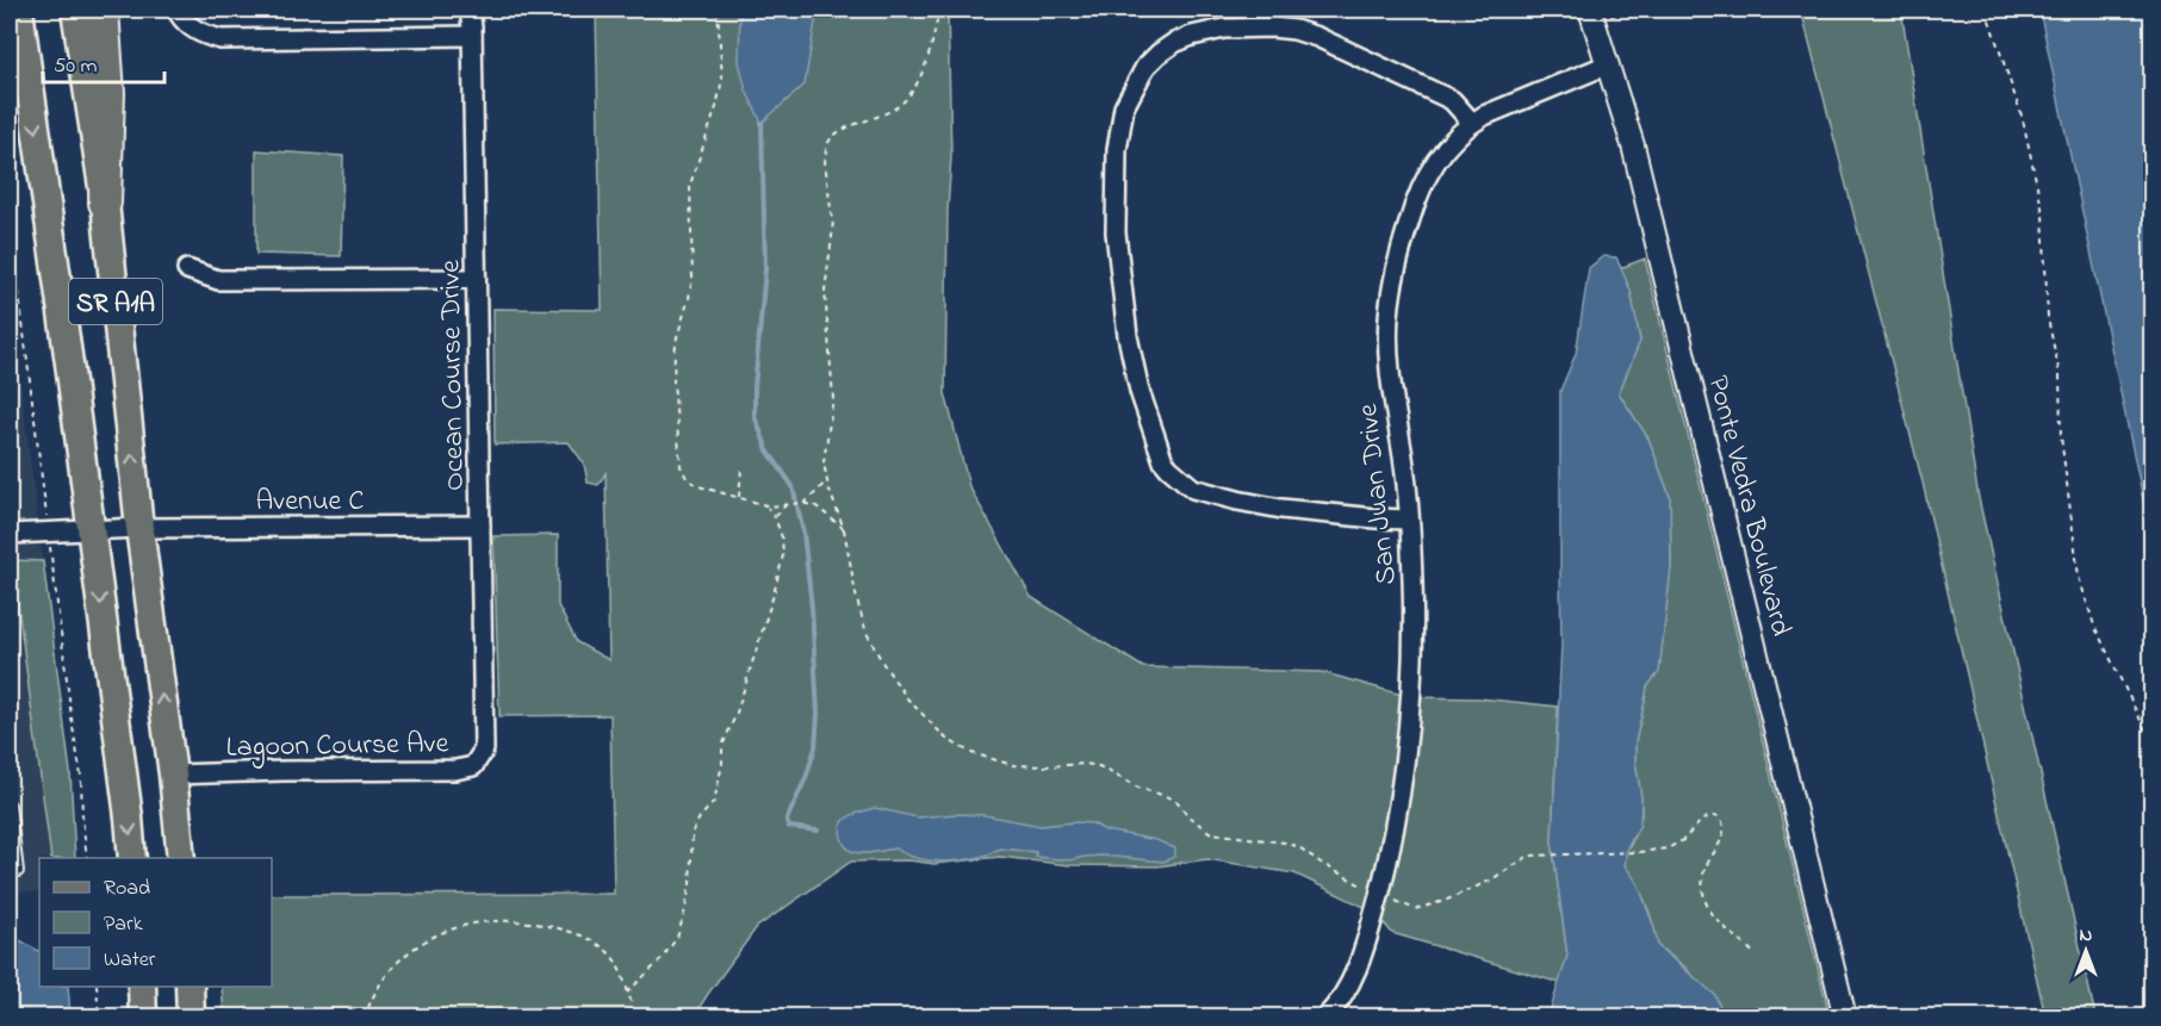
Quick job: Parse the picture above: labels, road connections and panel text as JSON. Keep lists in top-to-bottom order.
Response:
{
  "streets": {
    "main road": ["SR A1A"],
    "street": [
      "Ocean Course Drive",
      "San Juan Drive",
      "Avenue C",
      "Ponte Vedra Boulevard",
      "Lagoon Course Ave"
    ]
  },
  "crossings": [
    ["SR A1A", "Avenue C"],
    ["SR A1A", "Lagoon Course Ave"],
    ["Ocean Course Drive", "Avenue C"],
    ["Ocean Course Drive", "Lagoon Course Ave"],
    ["San Juan Drive", "Ponte Vedra Boulevard"]
  ],
  "legend": ["Road", "Park", "Water"],
  "scale_bar": "50 m",
  "north": "top"
}
